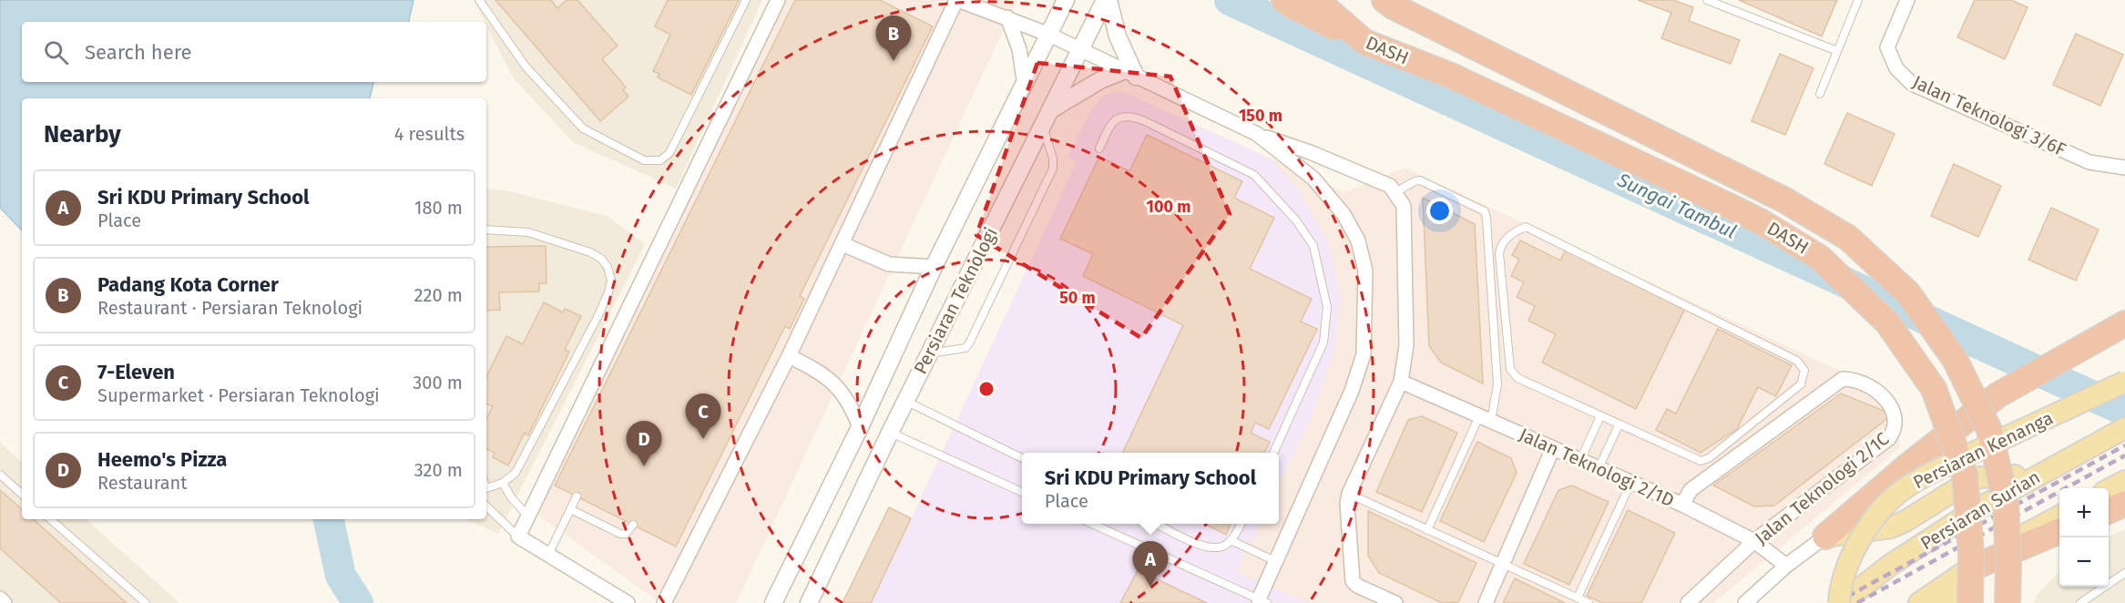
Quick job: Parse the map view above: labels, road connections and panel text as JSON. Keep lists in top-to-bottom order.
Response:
{
  "streets": {
    "highway": ["DASH"],
    "main road": ["Persiaran Kenanga", "Persiaran Surian"],
    "street": [
      "Jalan Teknologi 3/6F",
      "Persiaran Teknologi",
      "Jalan Teknologi 2/1D",
      "Jalan Teknologi 2/1C"
    ]
  },
  "crossings": [
    ["Persiaran Kenanga", "Persiaran Surian"],
    ["Jalan Teknologi 2/1D", "Jalan Teknologi 2/1C"]
  ],
  "water": ["Sungai Tambul"],
  "page": {
    "pins": [
      "B",
      "C",
      "D",
      "A"
    ],
    "search": "Search here",
    "heading": ["Nearby", "4 results"],
    "list": [
      {
        "mark": "A",
        "name": "Sri KDU Primary School",
        "note": "Place",
        "value": "180 m"
      },
      {
        "mark": "B",
        "name": "Padang Kota Corner",
        "note": "Restaurant · Persiaran Teknologi",
        "value": "220 m"
      },
      {
        "mark": "C",
        "name": "7-Eleven",
        "note": "Supermarket · Persiaran Teknologi",
        "value": "300 m"
      },
      {
        "mark": "D",
        "name": "Heemo's Pizza",
        "note": "Restaurant",
        "value": "320 m"
      }
    ],
    "popup": ["Sri KDU Primary School", "Place"],
    "map_buttons": ["+", "−"]
  },
  "rings": ["150 m", "100 m", "50 m"]
}
